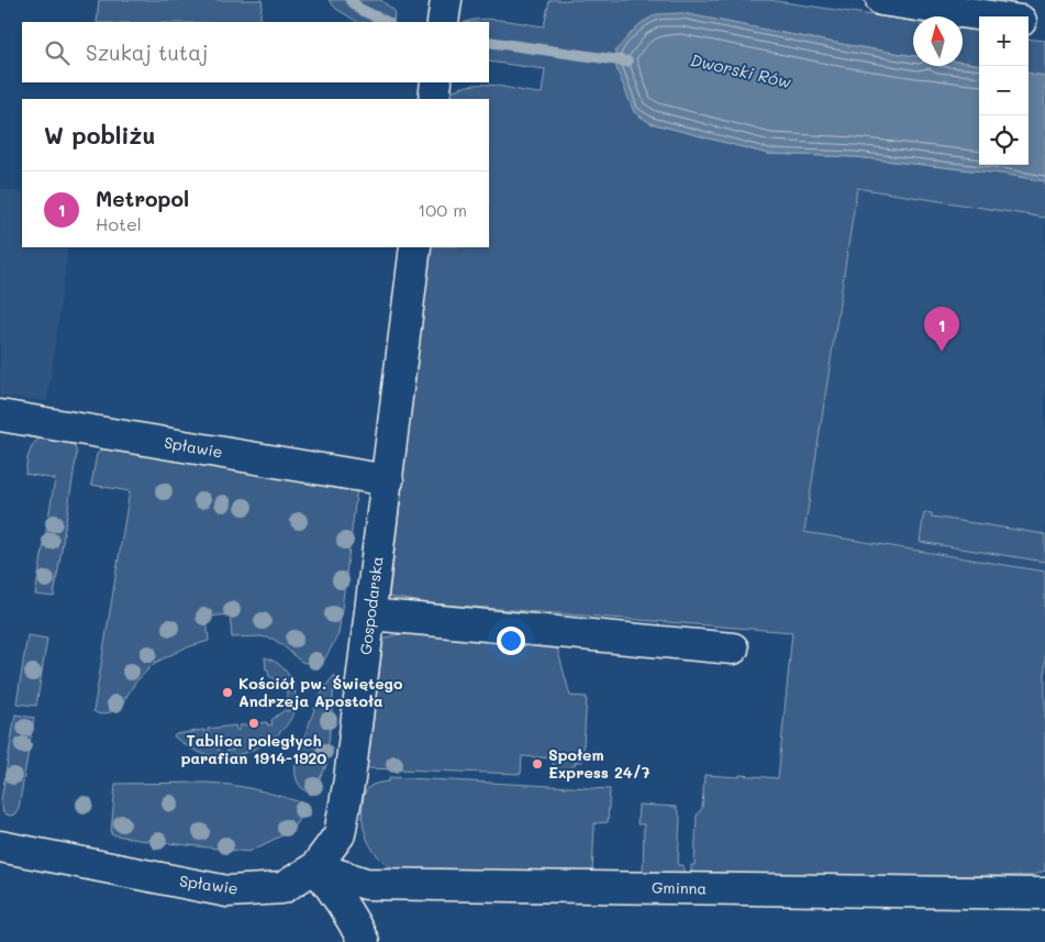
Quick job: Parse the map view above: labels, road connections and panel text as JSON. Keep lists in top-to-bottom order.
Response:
{
  "streets": {
    "street": ["Spławie", "Gospodarska", "Gminna"]
  },
  "crossings": [
    ["Spławie", "Gospodarska"],
    ["Spławie", "Gminna"],
    ["Gospodarska", "Gminna"]
  ],
  "water": ["Dworski Rów"],
  "places": ["Kościół pw. Świętego Andrzeja Apostoła", "Tablica poległych parafian 1914-1920", "Społem Express 24/7"],
  "north": "top",
  "page": {
    "map_buttons": ["+", "−"],
    "search": "Szukaj tutaj",
    "heading": "W pobliżu",
    "list": [
      {
        "mark": "1",
        "name": "Metropol",
        "note": "Hotel",
        "value": "100 m"
      }
    ],
    "pins": "1"
  }
}
